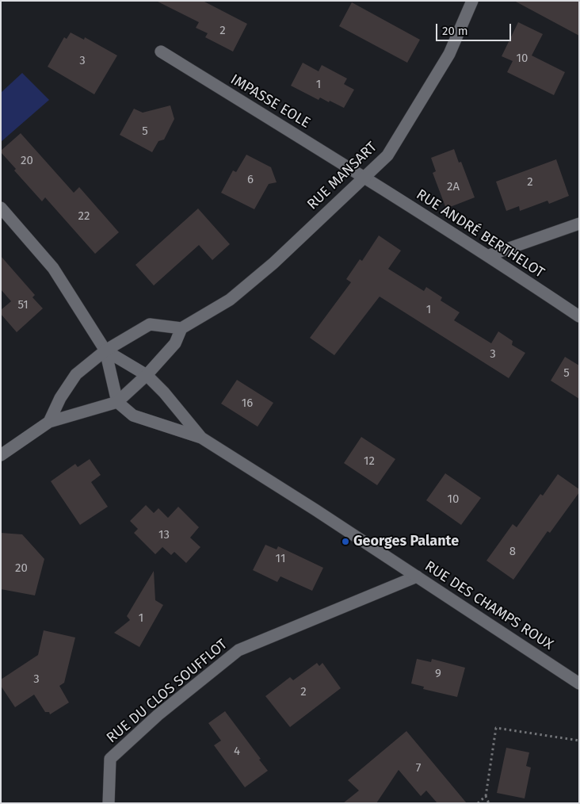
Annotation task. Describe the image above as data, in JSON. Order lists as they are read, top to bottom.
{
  "streets": {
    "street": [
      "IMPASSE EOLE",
      "RUE MANSART",
      "RUE ANDRÉ BERTHELOT",
      "RUE DES CHAMPS ROUX",
      "RUE DU CLOS SOUFFLOT"
    ]
  },
  "crossings": [
    ["IMPASSE EOLE", "RUE MANSART"],
    ["IMPASSE EOLE", "RUE ANDRÉ BERTHELOT"],
    ["RUE MANSART", "RUE ANDRÉ BERTHELOT"],
    ["RUE DES CHAMPS ROUX", "RUE DU CLOS SOUFFLOT"]
  ],
  "places": ["Georges Palante"],
  "house_numbers": [
    "2",
    "10",
    "3",
    "1",
    "5",
    "20",
    "6",
    "2",
    "2A",
    "22",
    "51",
    "1",
    "3",
    "5",
    "16",
    "12",
    "10",
    "13",
    "8",
    "11",
    "20",
    "1",
    "9",
    "3",
    "2",
    "4",
    "7"
  ],
  "scale_bar": "20 m"
}
